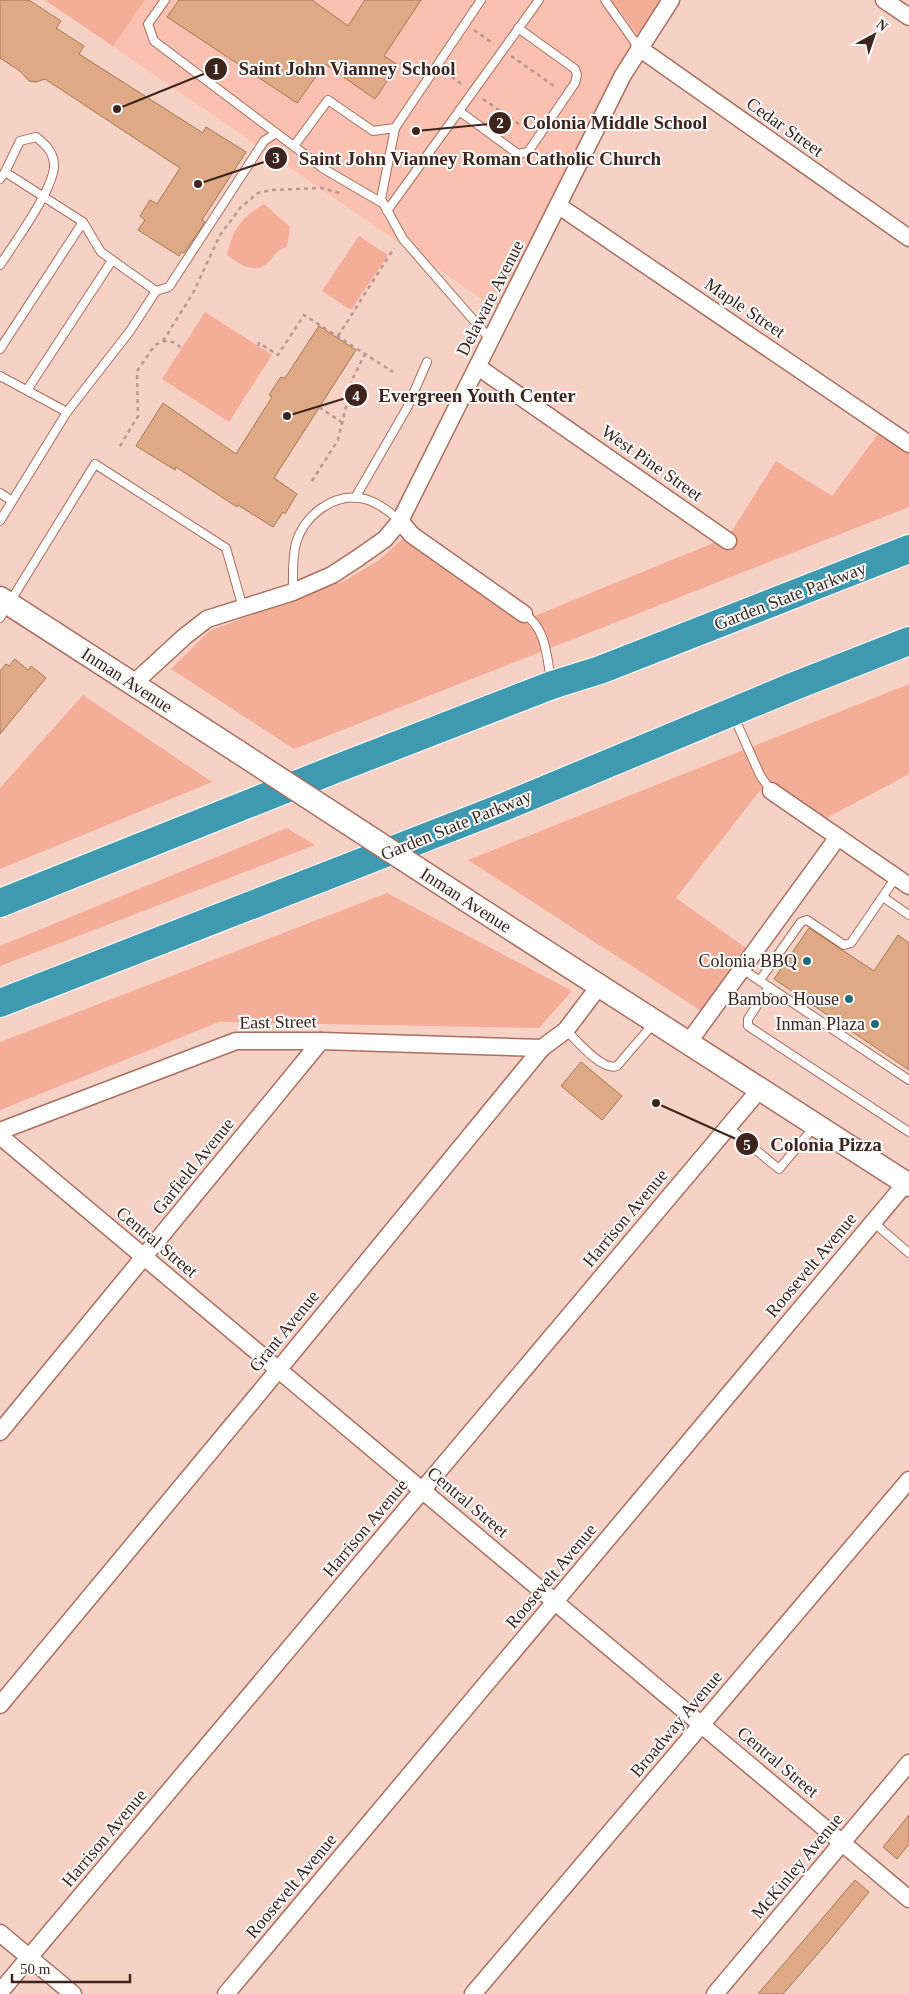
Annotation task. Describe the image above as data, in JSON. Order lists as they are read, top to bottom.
{
  "streets": {
    "highway": ["Garden State Parkway"],
    "main road": ["Inman Avenue"],
    "street": [
      "Cedar Street",
      "Delaware Avenue",
      "Maple Street",
      "West Pine Street",
      "East Street",
      "Garfield Avenue",
      "Harrison Avenue",
      "Central Street",
      "Roosevelt Avenue",
      "Grant Avenue",
      "Broadway Avenue",
      "McKinley Avenue"
    ]
  },
  "crossings": [
    ["Cedar Street", "Delaware Avenue"],
    ["Delaware Avenue", "Maple Street"],
    ["Delaware Avenue", "West Pine Street"],
    ["Delaware Avenue", "Inman Avenue"],
    ["Inman Avenue", "Harrison Avenue"],
    ["Inman Avenue", "Roosevelt Avenue"],
    ["Inman Avenue", "Grant Avenue"],
    ["East Street", "Garfield Avenue"],
    ["East Street", "Grant Avenue"],
    ["Garfield Avenue", "Central Street"],
    ["Harrison Avenue", "Central Street"],
    ["Central Street", "Roosevelt Avenue"],
    ["Central Street", "Grant Avenue"],
    ["Central Street", "Broadway Avenue"],
    ["Central Street", "McKinley Avenue"]
  ],
  "places": [
    "Saint John Vianney School",
    "Colonia Middle School",
    "Saint John Vianney Roman Catholic Church",
    "Evergreen Youth Center",
    "Colonia BBQ",
    "Bamboo House",
    "Inman Plaza",
    "Colonia Pizza"
  ],
  "scale_bar": "50 m",
  "north": "top right"
}
